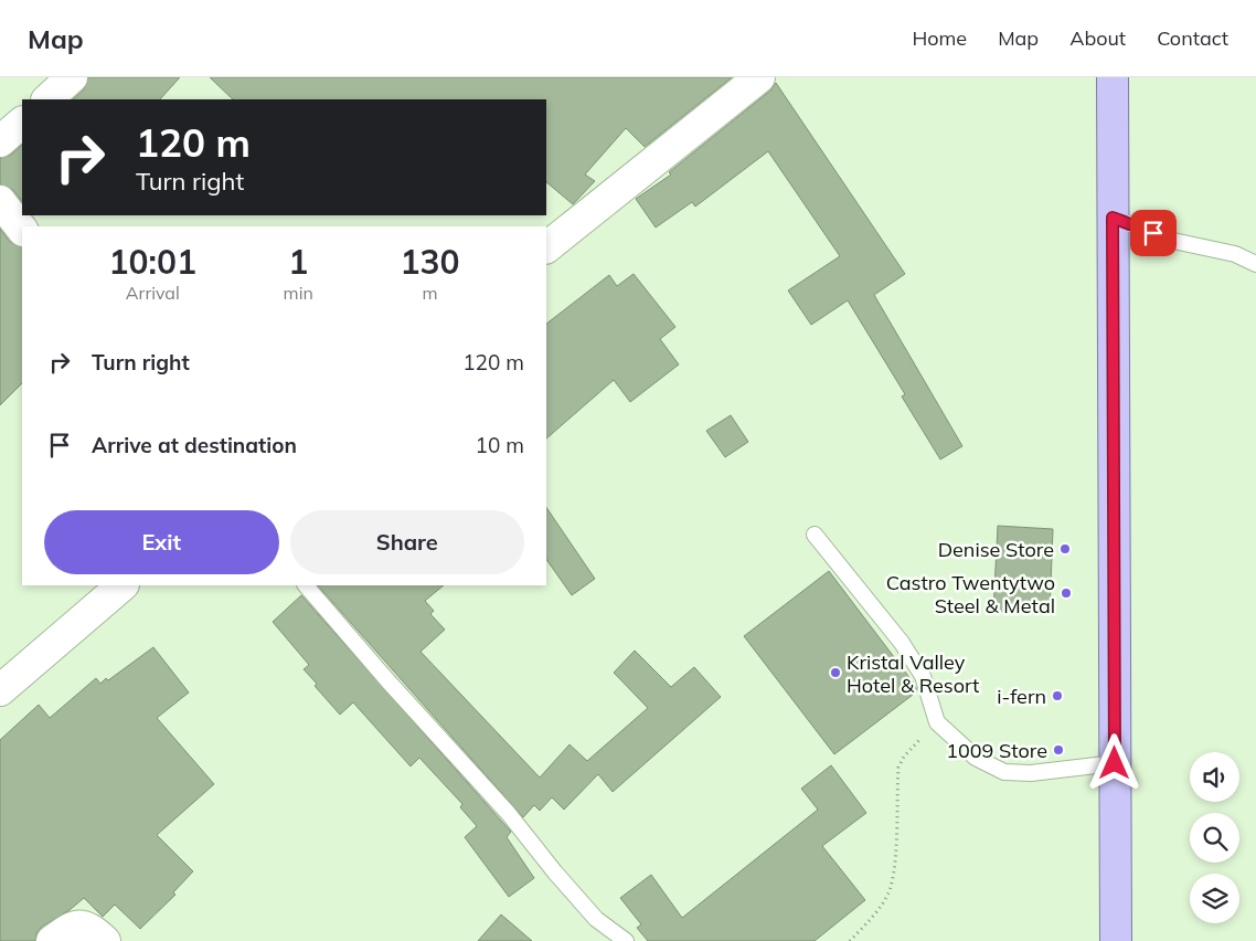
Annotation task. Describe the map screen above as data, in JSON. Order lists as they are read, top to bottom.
{
  "places": [
    "Denise Store",
    "Castro Twentytwo Steel & Metal",
    "Kristal Valley Hotel & Resort",
    "i-fern",
    "1009 Store"
  ],
  "page": {
    "header": "Map",
    "nav": [
      "Home",
      "Map",
      "About",
      "Contact"
    ],
    "turn": ["120 m", "Turn right"],
    "eta": [
      "10:01",
      "Arrival",
      "1",
      "min",
      "130",
      "m"
    ],
    "list": [
      {
        "name": "Turn right",
        "value": "120 m"
      },
      {
        "name": "Arrive at destination",
        "value": "10 m"
      }
    ],
    "buttons": ["Exit", "Share"]
  }
}
